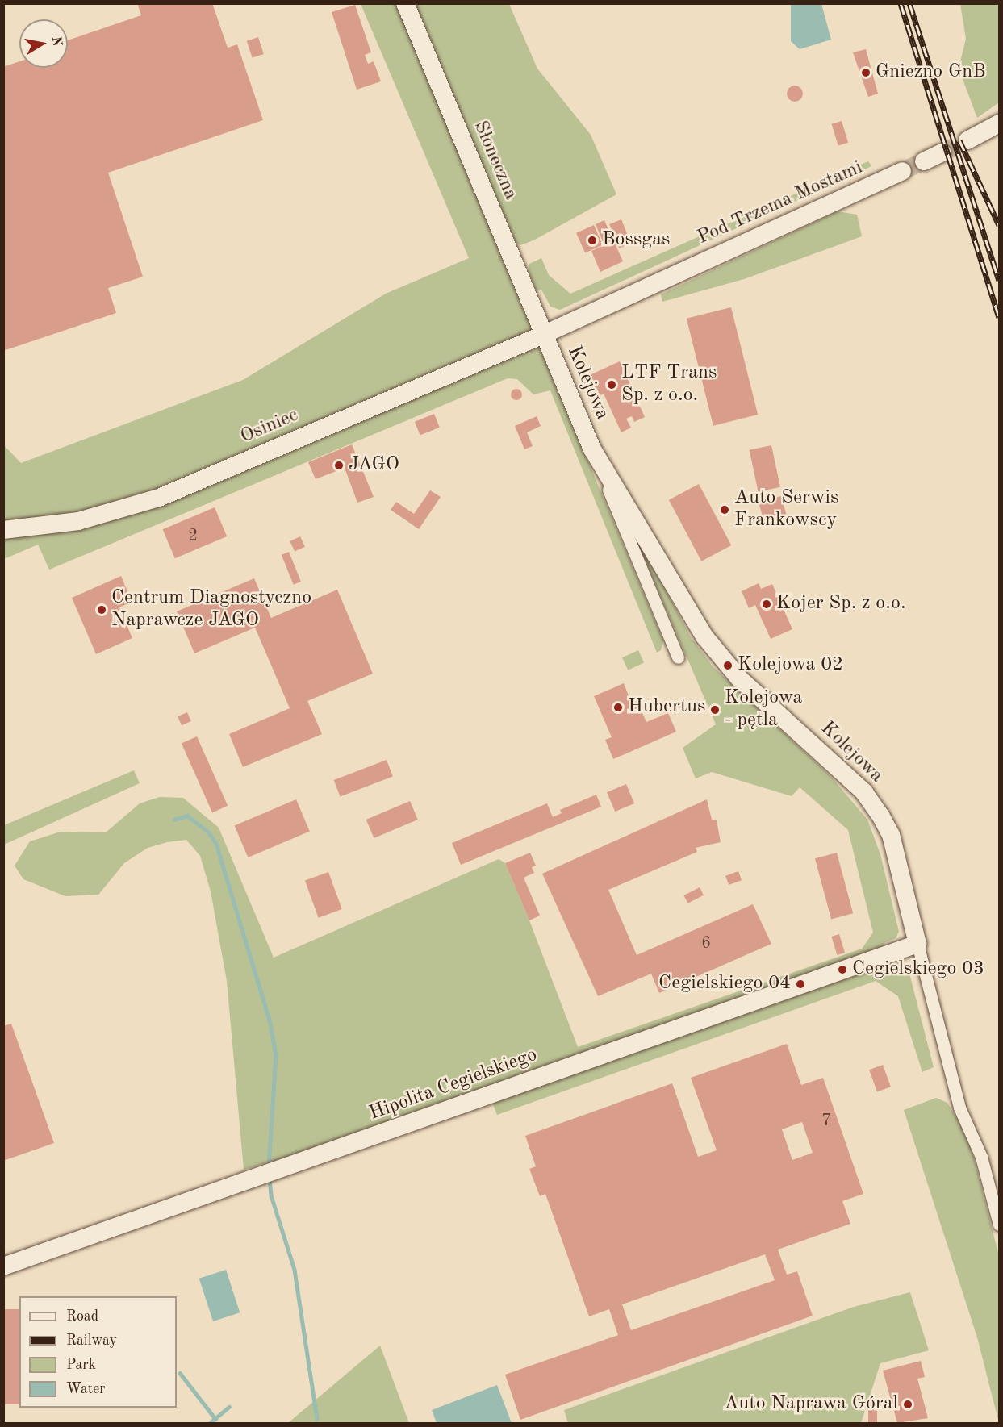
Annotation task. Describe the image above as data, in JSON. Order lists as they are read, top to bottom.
{
  "streets": {
    "street": [
      "Słoneczna",
      "Pod Trzema Mostami",
      "Kolejowa",
      "Osiniec",
      "Hipolita Cegielskiego"
    ]
  },
  "crossings": [
    ["Słoneczna", "Pod Trzema Mostami"],
    ["Słoneczna", "Kolejowa"],
    ["Słoneczna", "Osiniec"],
    ["Pod Trzema Mostami", "Kolejowa"],
    ["Pod Trzema Mostami", "Osiniec"],
    ["Kolejowa", "Osiniec"],
    ["Kolejowa", "Hipolita Cegielskiego"]
  ],
  "places": [
    "Gniezno GnB",
    "Bossgas",
    "LTF Trans Sp. z o.o.",
    "JAGO",
    "Auto Serwis Frankowscy",
    "Kojer Sp. z o.o.",
    "Centrum Diagnostyczno Naprawcze JAGO",
    "Kolejowa 02",
    "Hubertus",
    "Kolejowa - pętla",
    "Cegielskiego 03",
    "Cegielskiego 04",
    "Auto Naprawa Góral"
  ],
  "house_numbers": ["2", "6", "7"],
  "legend": [
    "Road",
    "Railway",
    "Park",
    "Water"
  ],
  "north": "right"
}
